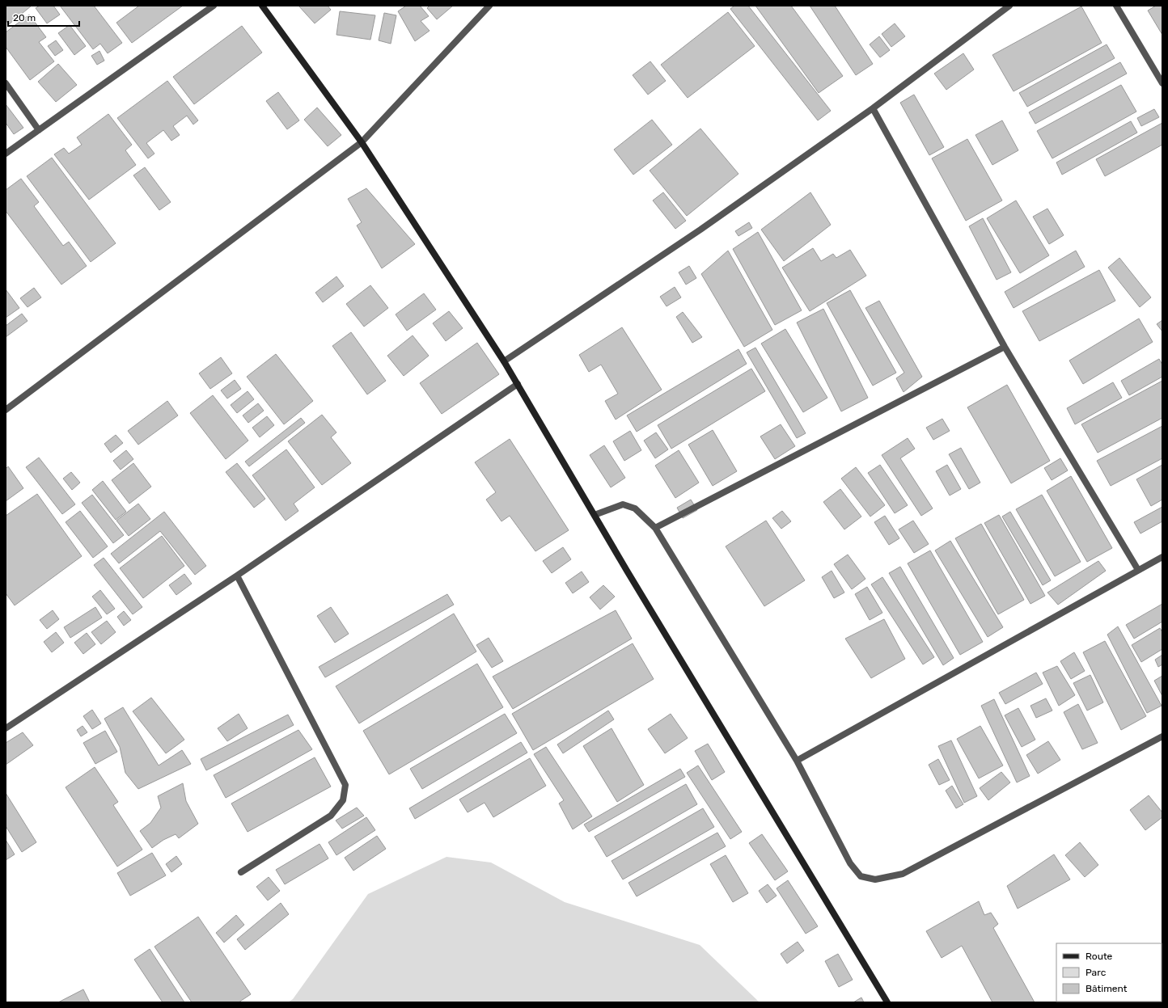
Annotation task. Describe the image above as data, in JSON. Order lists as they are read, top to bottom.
{
  "legend": ["Route", "Parc", "Bâtiment"],
  "scale_bar": "20 m"
}
